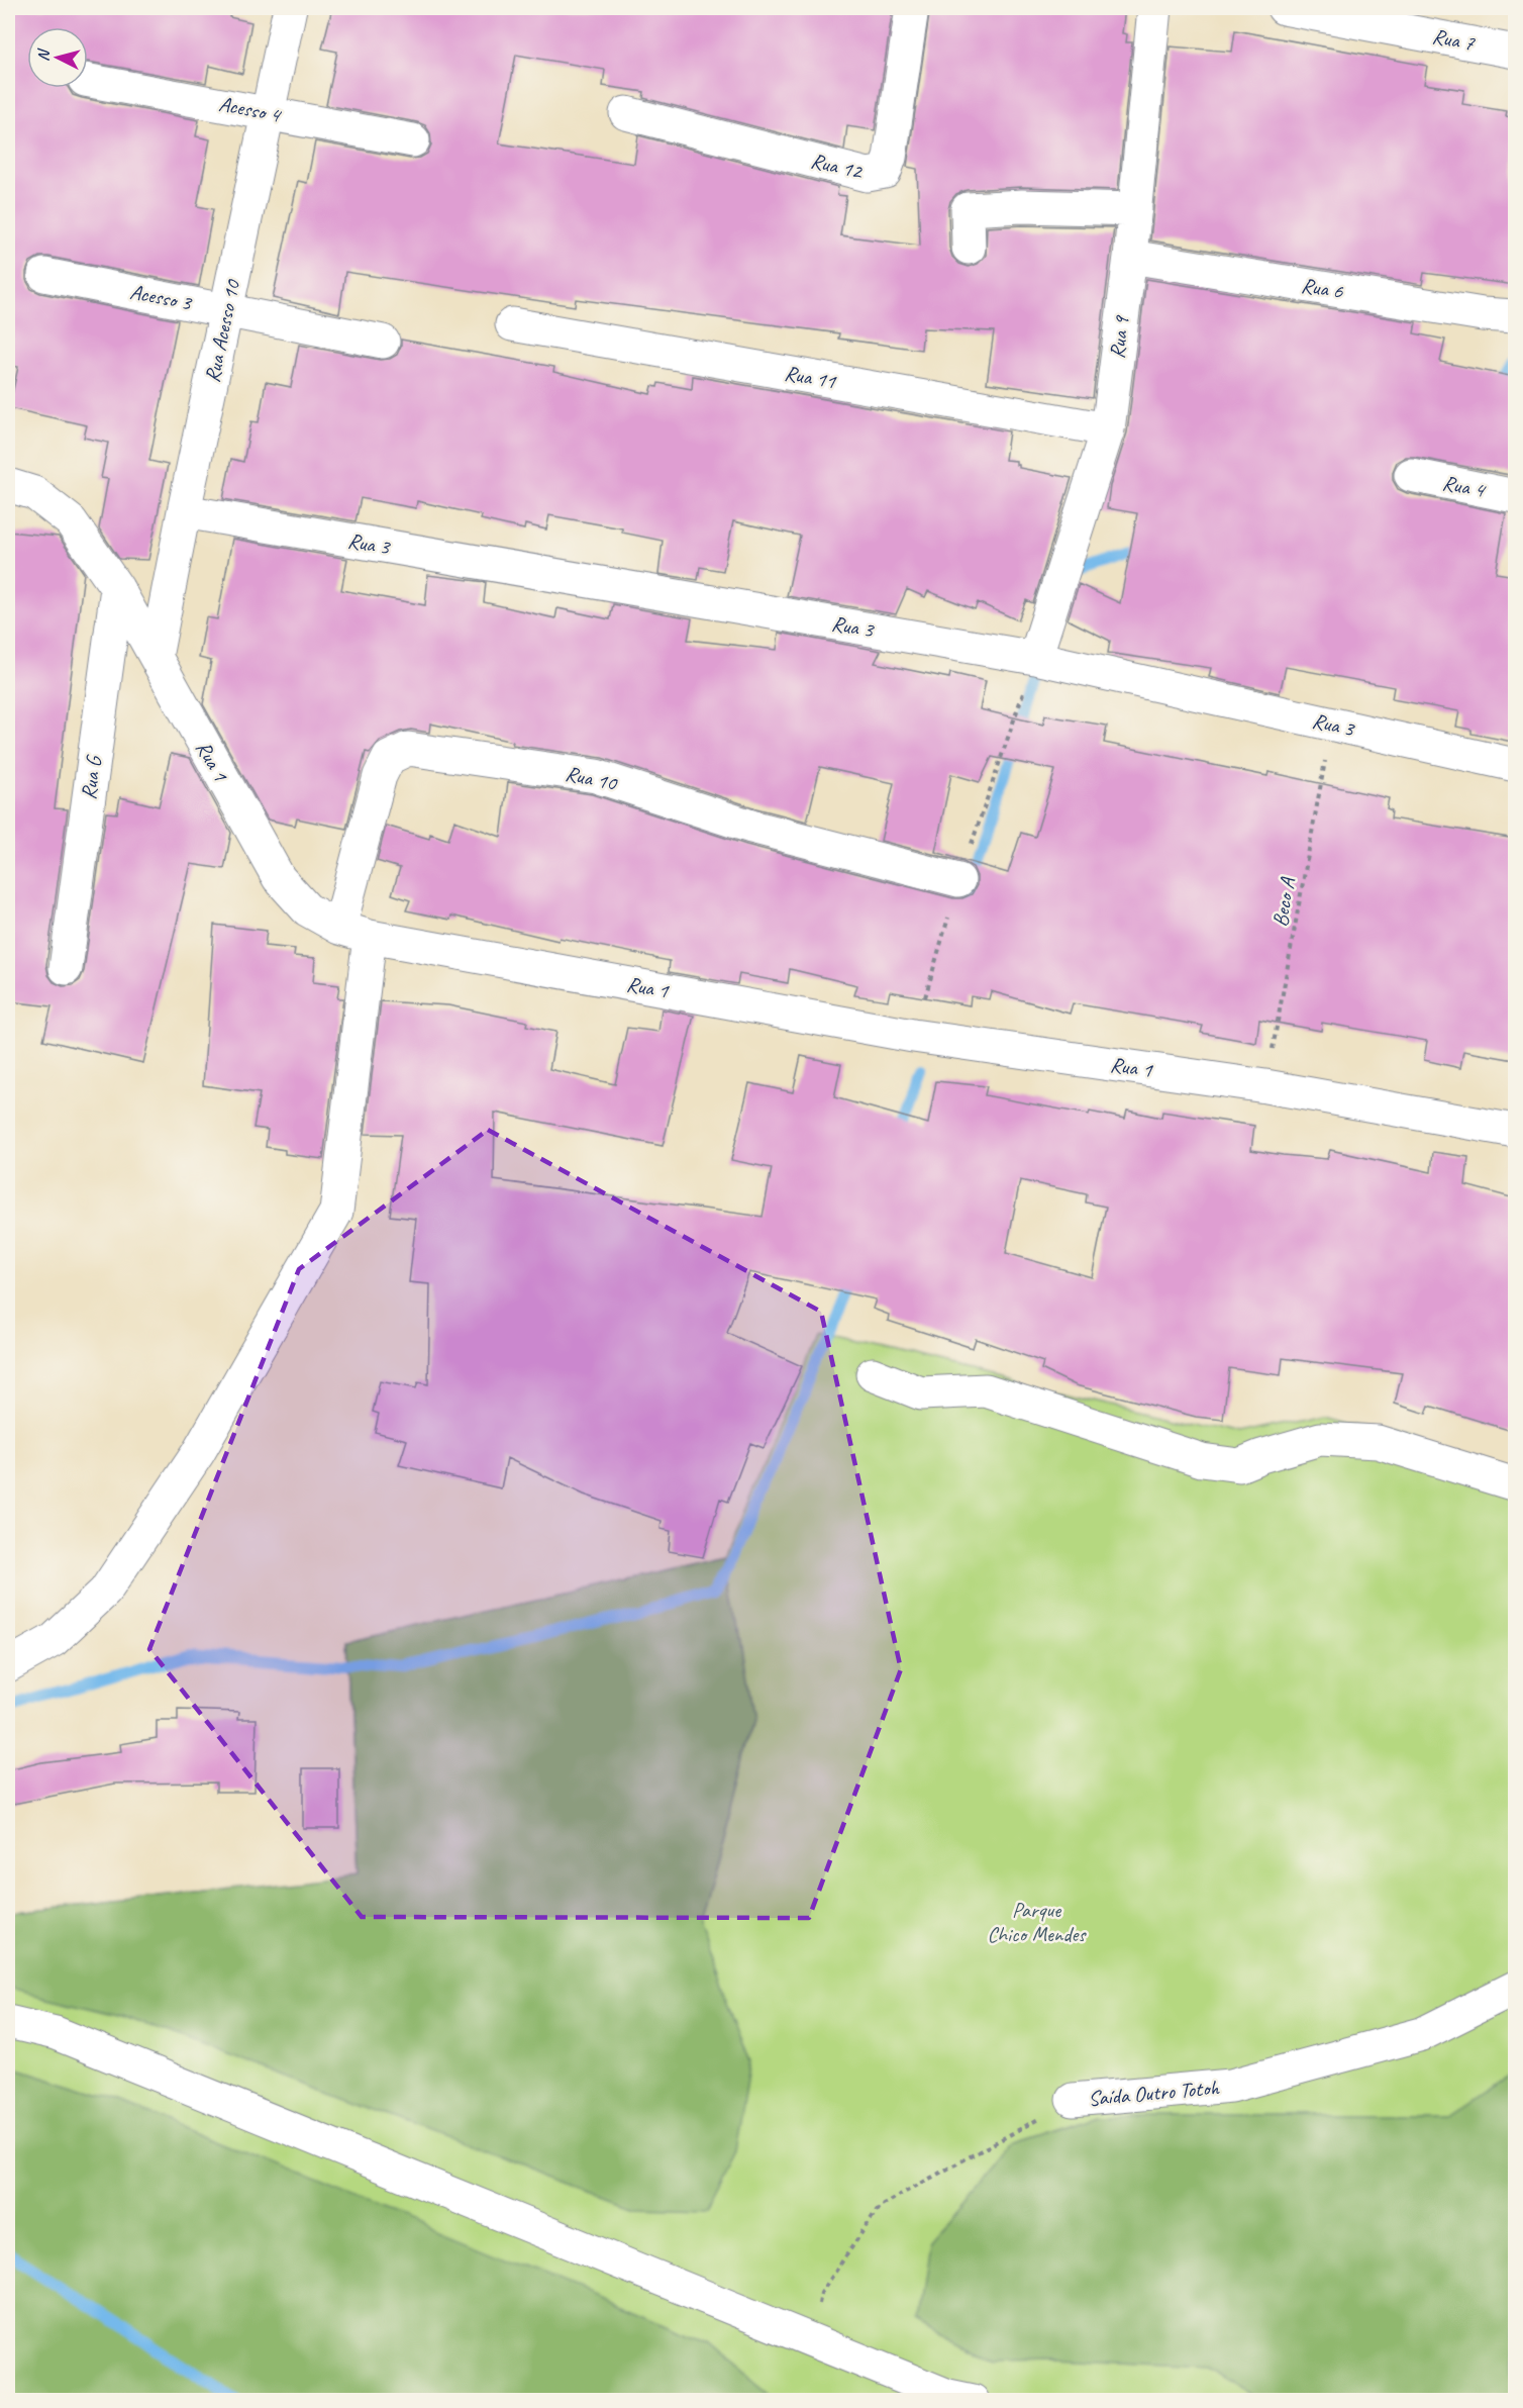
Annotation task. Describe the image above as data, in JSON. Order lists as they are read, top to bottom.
{
  "streets": {
    "street": [
      "Rua 7",
      "Acesso 4",
      "Rua 12",
      "Rua 6",
      "Acesso 3",
      "Rua Acesso 10",
      "Rua 9",
      "Rua 11",
      "Rua 4",
      "Rua 3",
      "Rua 1",
      "Rua G",
      "Rua 10",
      "Saída Outro Totoh"
    ],
    "path": ["Beco A"]
  },
  "crossings": [
    ["Acesso 4", "Rua Acesso 10"],
    ["Rua 6", "Rua 9"],
    ["Acesso 3", "Rua Acesso 10"],
    ["Rua Acesso 10", "Rua 3"],
    ["Rua Acesso 10", "Rua 1"],
    ["Rua 9", "Rua 11"],
    ["Rua 9", "Rua 3"],
    ["Rua 3", "Beco A"],
    ["Rua 1", "Rua G"],
    ["Rua 1", "Rua 10"],
    ["Rua 1", "Beco A"]
  ],
  "parks": ["Parque Chico Mendes"],
  "north": "left"
}
